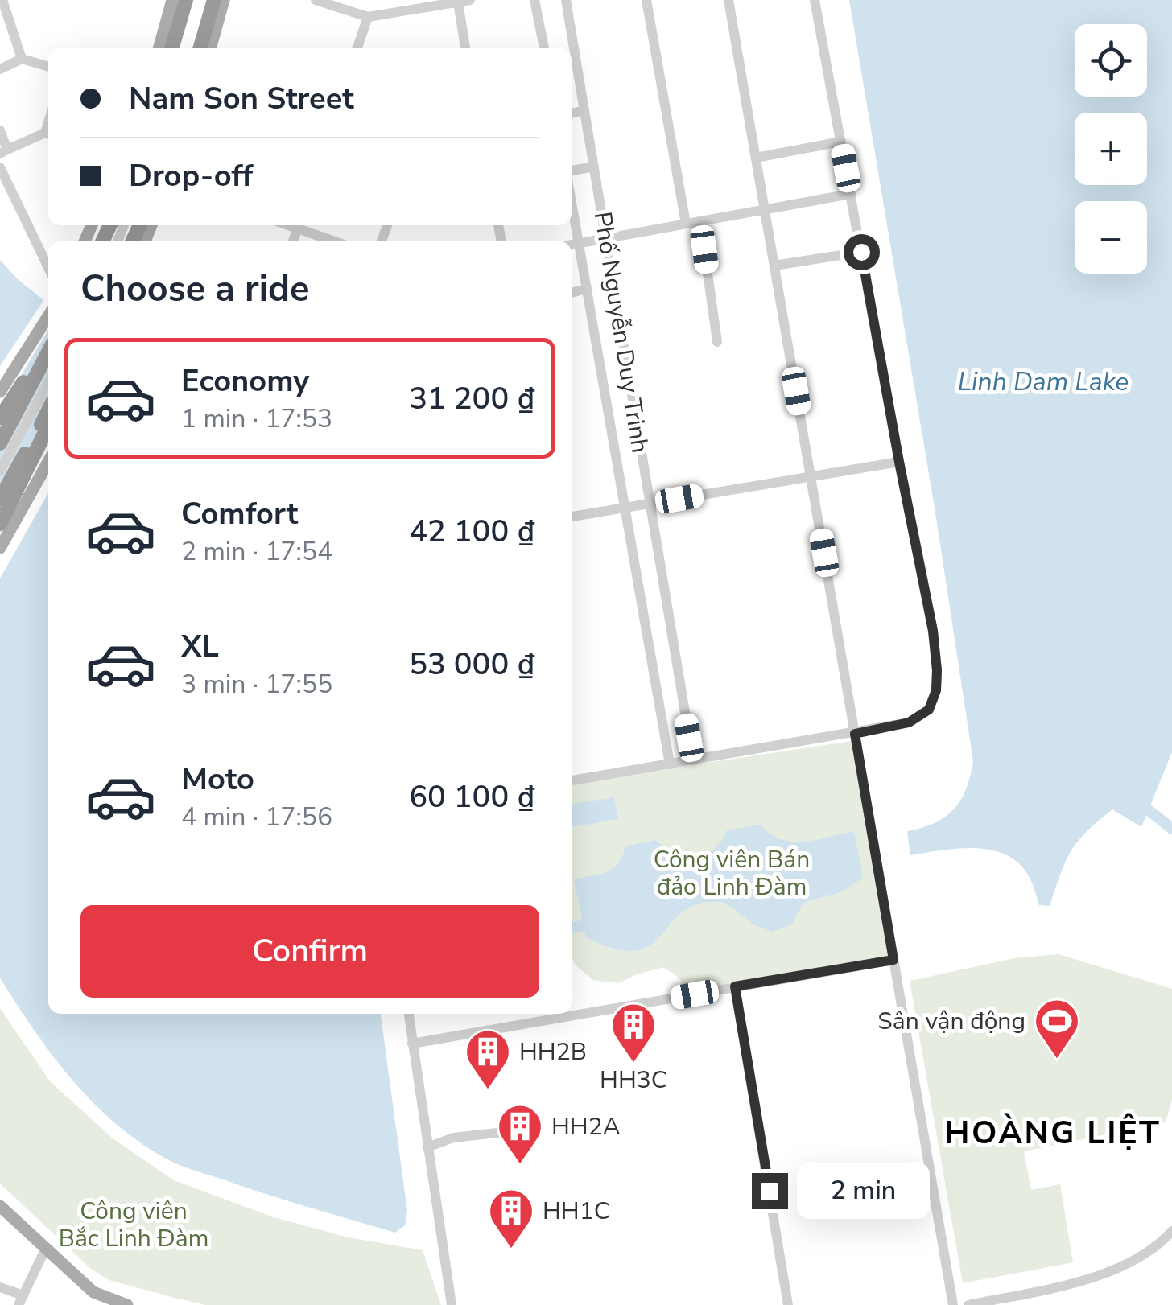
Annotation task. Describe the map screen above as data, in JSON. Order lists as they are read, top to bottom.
{
  "streets": {
    "street": ["Phố Nguyễn Duy Trinh"]
  },
  "districts": ["HOÀNG LIỆT"],
  "water": ["Linh Dam Lake"],
  "parks": ["Công viên Bán đảo Linh Đàm", "Công viên Bắc Linh Đàm"],
  "places": {
    "sports": ["Sân vận động"],
    "building": [
      "HH3C",
      "HH2B",
      "HH2A",
      "HH1C"
    ]
  },
  "page": {
    "map_buttons": ["+", "−"],
    "banner": ["Nam Son Street", "Drop-off"],
    "heading": "Choose a ride",
    "list": [
      {
        "name": "Economy",
        "note": "1 min · 17:53",
        "value": "31 200 ₫"
      },
      {
        "name": "Comfort",
        "note": "2 min · 17:54",
        "value": "42 100 ₫"
      },
      {
        "name": "XL",
        "note": "3 min · 17:55",
        "value": "53 000 ₫"
      },
      {
        "name": "Moto",
        "note": "4 min · 17:56",
        "value": "60 100 ₫"
      }
    ],
    "buttons": "Confirm",
    "bubble": "2 min"
  }
}
